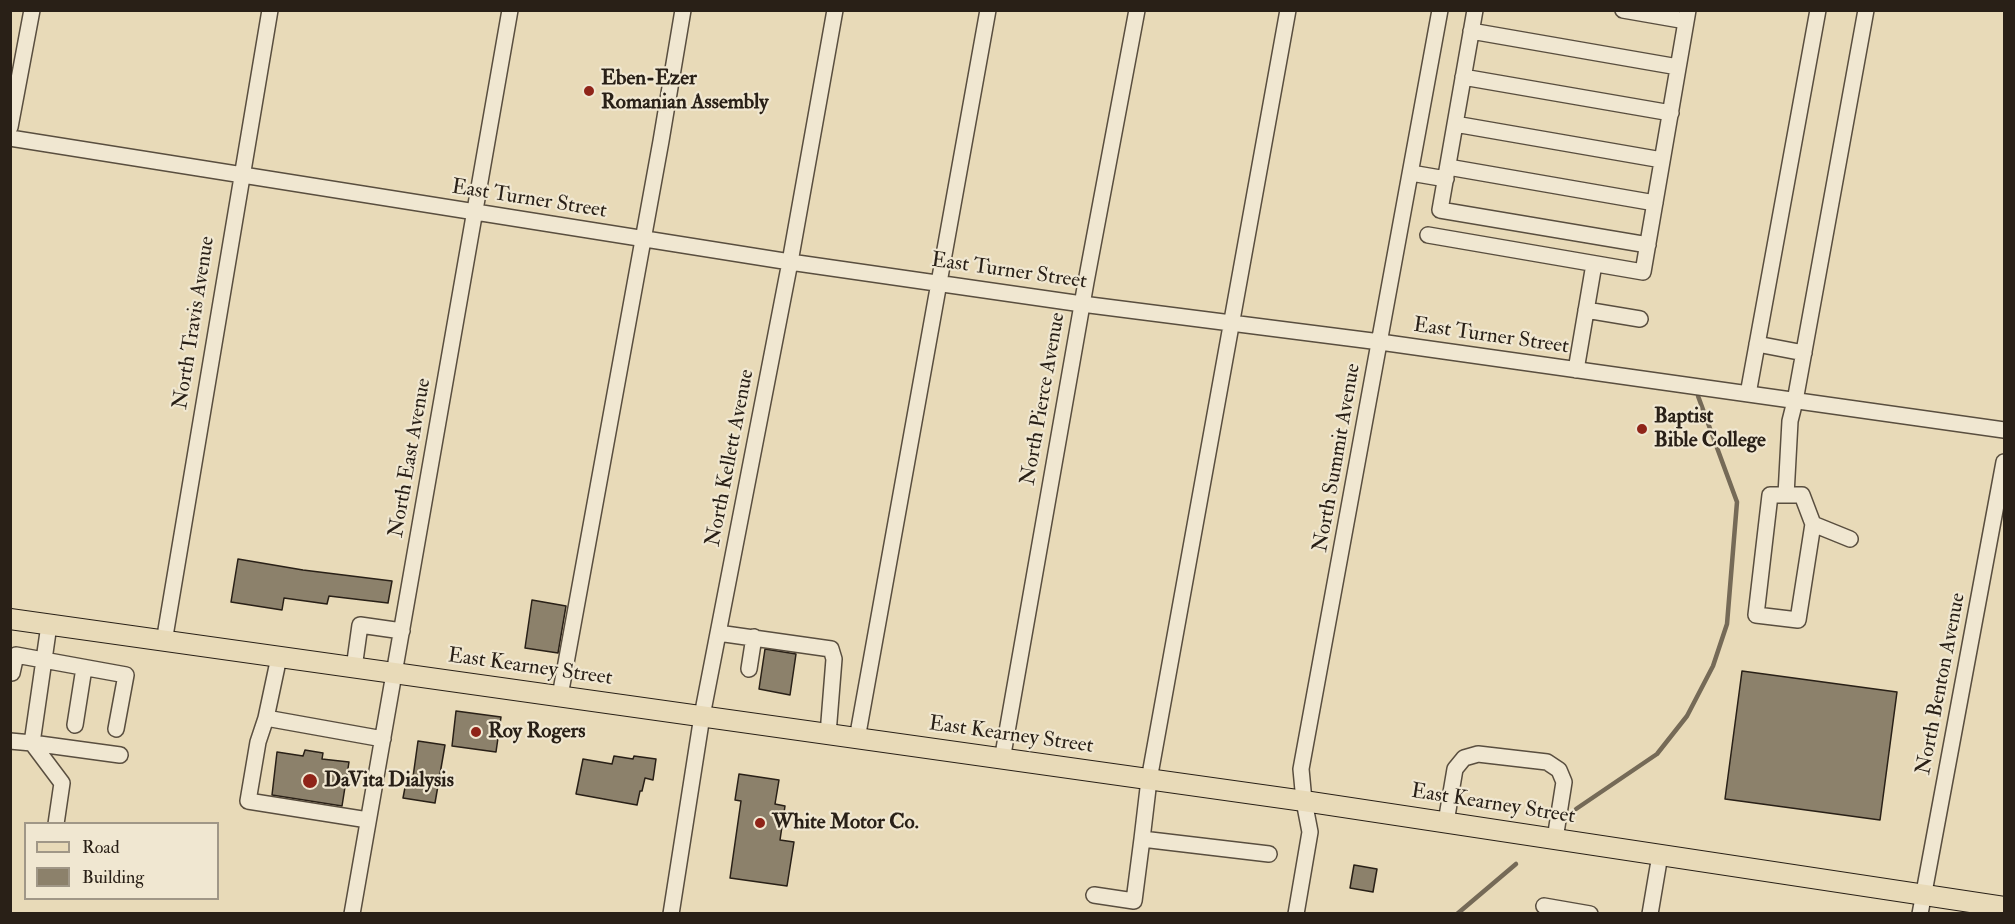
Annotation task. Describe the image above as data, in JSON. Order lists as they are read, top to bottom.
{
  "streets": {
    "main road": ["East Kearney Street"],
    "street": [
      "East Turner Street",
      "North Travis Avenue",
      "North Pierce Avenue",
      "North East Avenue",
      "North Kellett Avenue",
      "North Summit Avenue",
      "North Benton Avenue"
    ]
  },
  "crossings": [
    ["East Turner Street", "North Travis Avenue"],
    ["East Turner Street", "North Pierce Avenue"],
    ["East Turner Street", "North East Avenue"],
    ["East Turner Street", "North Kellett Avenue"],
    ["East Turner Street", "North Summit Avenue"],
    ["North Travis Avenue", "East Kearney Street"],
    ["North Pierce Avenue", "East Kearney Street"],
    ["North East Avenue", "East Kearney Street"],
    ["North Kellett Avenue", "East Kearney Street"],
    ["North Summit Avenue", "East Kearney Street"],
    ["East Kearney Street", "North Benton Avenue"]
  ],
  "places": [
    "Eben-Ezer Romanian Assembly",
    "Baptist Bible College",
    "Roy Rogers",
    "DaVita Dialysis",
    "White Motor Co."
  ],
  "legend": ["Road", "Building"]
}
